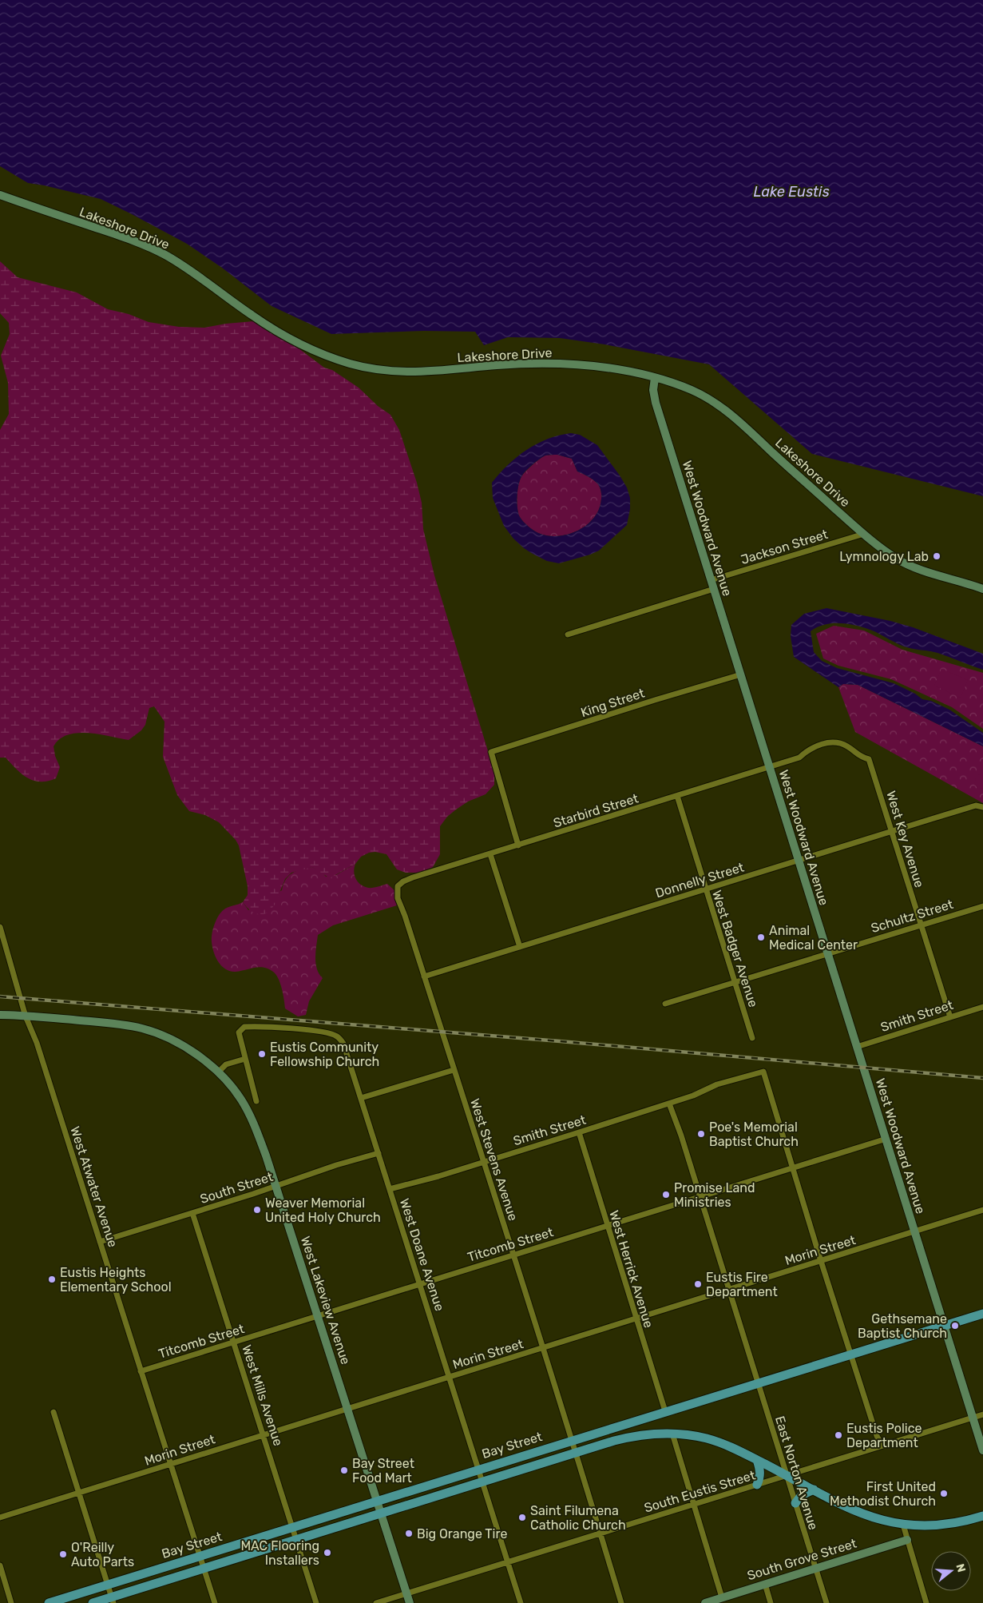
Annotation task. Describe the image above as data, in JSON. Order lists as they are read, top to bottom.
{
  "streets": {
    "main road": ["Bay Street"],
    "street": [
      "Lakeshore Drive",
      "West Woodward Avenue",
      "Jackson Street",
      "King Street",
      "Starbird Street",
      "West Key Avenue",
      "Donnelly Street",
      "Schultz Street",
      "West Badger Avenue",
      "Smith Street",
      "West Stevens Avenue",
      "West Atwater Avenue",
      "South Street",
      "Titcomb Street",
      "Morin Street",
      "West Doane Avenue",
      "West Herrick Avenue",
      "West Lakeview Avenue",
      "West Mills Avenue",
      "East Norton Avenue",
      "South Eustis Street",
      "South Grove Street"
    ]
  },
  "crossings": [
    ["Lakeshore Drive", "West Woodward Avenue"],
    ["Lakeshore Drive", "Jackson Street"],
    ["West Woodward Avenue", "Jackson Street"],
    ["West Woodward Avenue", "King Street"],
    ["West Woodward Avenue", "Starbird Street"],
    ["West Woodward Avenue", "Donnelly Street"],
    ["West Woodward Avenue", "Schultz Street"],
    ["West Woodward Avenue", "Smith Street"],
    ["West Woodward Avenue", "Titcomb Street"],
    ["West Woodward Avenue", "Morin Street"],
    ["West Woodward Avenue", "Bay Street"],
    ["West Woodward Avenue", "South Eustis Street"],
    ["King Street", "Starbird Street"],
    ["Starbird Street", "West Key Avenue"],
    ["Starbird Street", "West Badger Avenue"],
    ["Starbird Street", "West Stevens Avenue"],
    ["West Key Avenue", "Donnelly Street"],
    ["West Key Avenue", "Schultz Street"],
    ["West Key Avenue", "Smith Street"],
    ["Donnelly Street", "West Badger Avenue"],
    ["Donnelly Street", "West Stevens Avenue"],
    ["Schultz Street", "West Badger Avenue"],
    ["Smith Street", "West Stevens Avenue"],
    ["Smith Street", "Titcomb Street"],
    ["Smith Street", "West Doane Avenue"],
    ["Smith Street", "West Herrick Avenue"],
    ["Smith Street", "East Norton Avenue"],
    ["West Stevens Avenue", "Titcomb Street"],
    ["West Stevens Avenue", "Morin Street"],
    ["West Stevens Avenue", "Bay Street"],
    ["West Stevens Avenue", "South Eustis Street"],
    ["West Atwater Avenue", "South Street"],
    ["West Atwater Avenue", "Titcomb Street"],
    ["West Atwater Avenue", "Morin Street"],
    ["West Atwater Avenue", "West Lakeview Avenue"],
    ["West Atwater Avenue", "Bay Street"],
    ["South Street", "West Doane Avenue"],
    ["South Street", "West Lakeview Avenue"],
    ["South Street", "West Mills Avenue"],
    ["Titcomb Street", "West Doane Avenue"],
    ["Titcomb Street", "West Herrick Avenue"],
    ["Titcomb Street", "West Lakeview Avenue"],
    ["Titcomb Street", "West Mills Avenue"],
    ["Titcomb Street", "East Norton Avenue"],
    ["Morin Street", "West Doane Avenue"],
    ["Morin Street", "West Herrick Avenue"],
    ["Morin Street", "West Lakeview Avenue"],
    ["Morin Street", "West Mills Avenue"],
    ["Morin Street", "East Norton Avenue"],
    ["West Doane Avenue", "Bay Street"],
    ["West Doane Avenue", "South Eustis Street"],
    ["West Herrick Avenue", "Bay Street"],
    ["West Lakeview Avenue", "Bay Street"],
    ["West Lakeview Avenue", "South Eustis Street"],
    ["West Mills Avenue", "Bay Street"],
    ["Bay Street", "East Norton Avenue"],
    ["Bay Street", "South Eustis Street"],
    ["East Norton Avenue", "South Eustis Street"],
    ["East Norton Avenue", "South Grove Street"]
  ],
  "water": ["Lake Eustis"],
  "places": [
    "Lymnology Lab",
    "Animal Medical Center",
    "Eustis Community Fellowship Church",
    "Poe's Memorial Baptist Church",
    "Promise Land Ministries",
    "Weaver Memorial United Holy Church",
    "Eustis Heights Elementary School",
    "Eustis Fire Department",
    "Gethsemane Baptist Church",
    "Eustis Police Department",
    "Bay Street Food Mart",
    "First United Methodist Church",
    "Saint Filumena Catholic Church",
    "Big Orange Tire",
    "MAC Flooring Installers",
    "O'Reilly Auto Parts"
  ],
  "north": "right"
}
